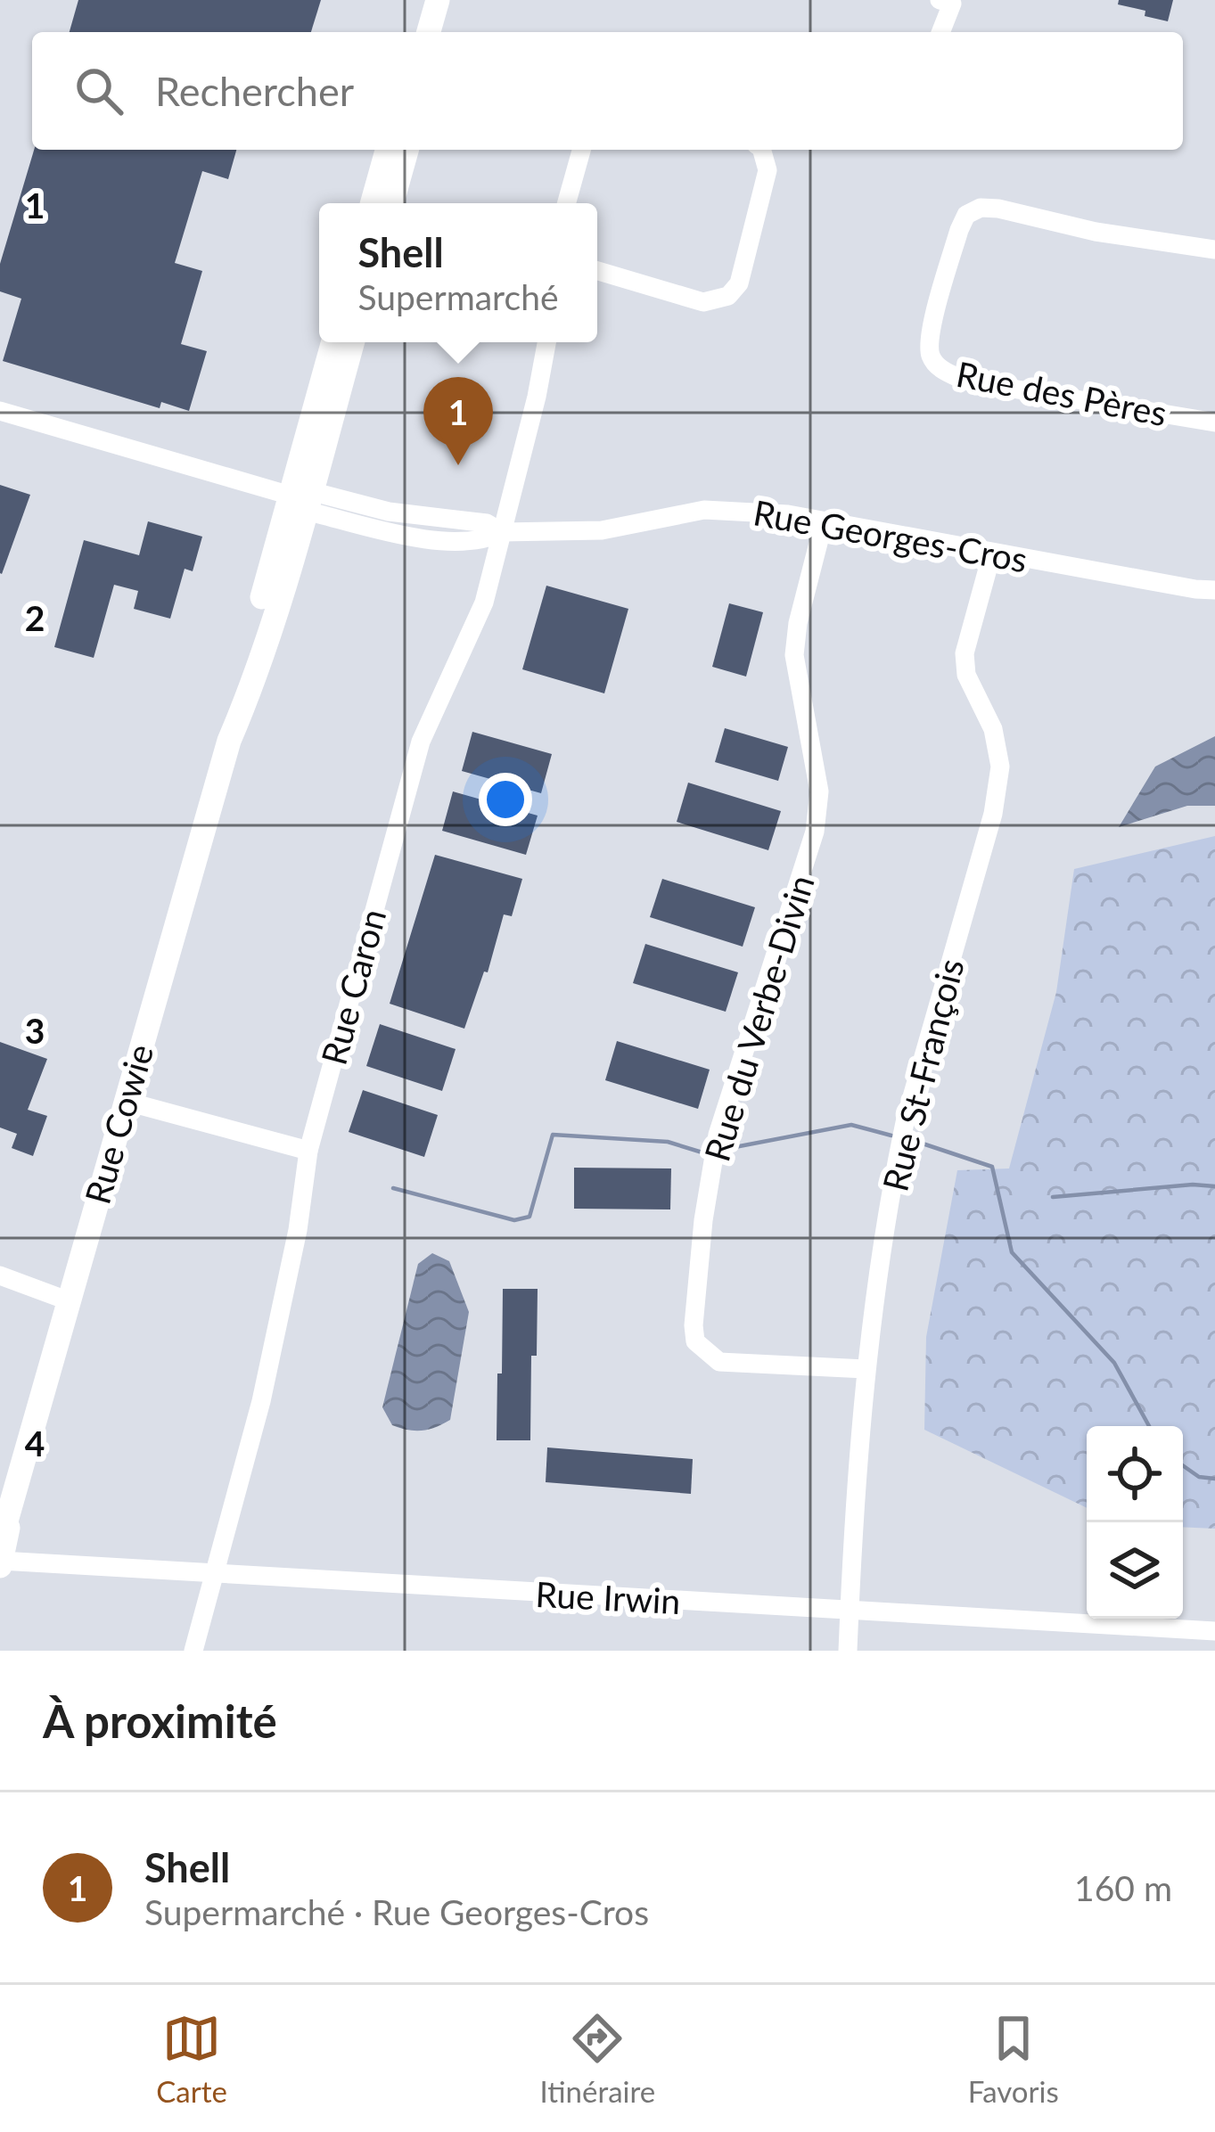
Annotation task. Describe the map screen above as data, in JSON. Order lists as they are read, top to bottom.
{
  "streets": {
    "main road": ["Rue Cowie"],
    "street": [
      "Rue des Pères",
      "Rue Georges-Cros",
      "Rue Caron",
      "Rue du Verbe-Divin",
      "Rue St-François",
      "Rue Irwin"
    ]
  },
  "crossings": [
    ["Rue Georges-Cros", "Rue Caron"],
    ["Rue Georges-Cros", "Rue du Verbe-Divin"],
    ["Rue Georges-Cros", "Rue St-François"],
    ["Rue Georges-Cros", "Rue Cowie"],
    ["Rue Caron", "Rue Irwin"],
    ["Rue du Verbe-Divin", "Rue St-François"],
    ["Rue St-François", "Rue Irwin"],
    ["Rue Cowie", "Rue Irwin"]
  ],
  "page": {
    "search": "Rechercher",
    "popup": ["Shell", "Supermarché"],
    "pins": "1",
    "heading": "À proximité",
    "list": [
      {
        "mark": "1",
        "name": "Shell",
        "note": "Supermarché · Rue Georges-Cros",
        "value": "160 m"
      }
    ],
    "nav": ["Carte", "Itinéraire", "Favoris"]
  },
  "grid": {
    "rows": [
      "1",
      "2",
      "3",
      "4"
    ]
  }
}
